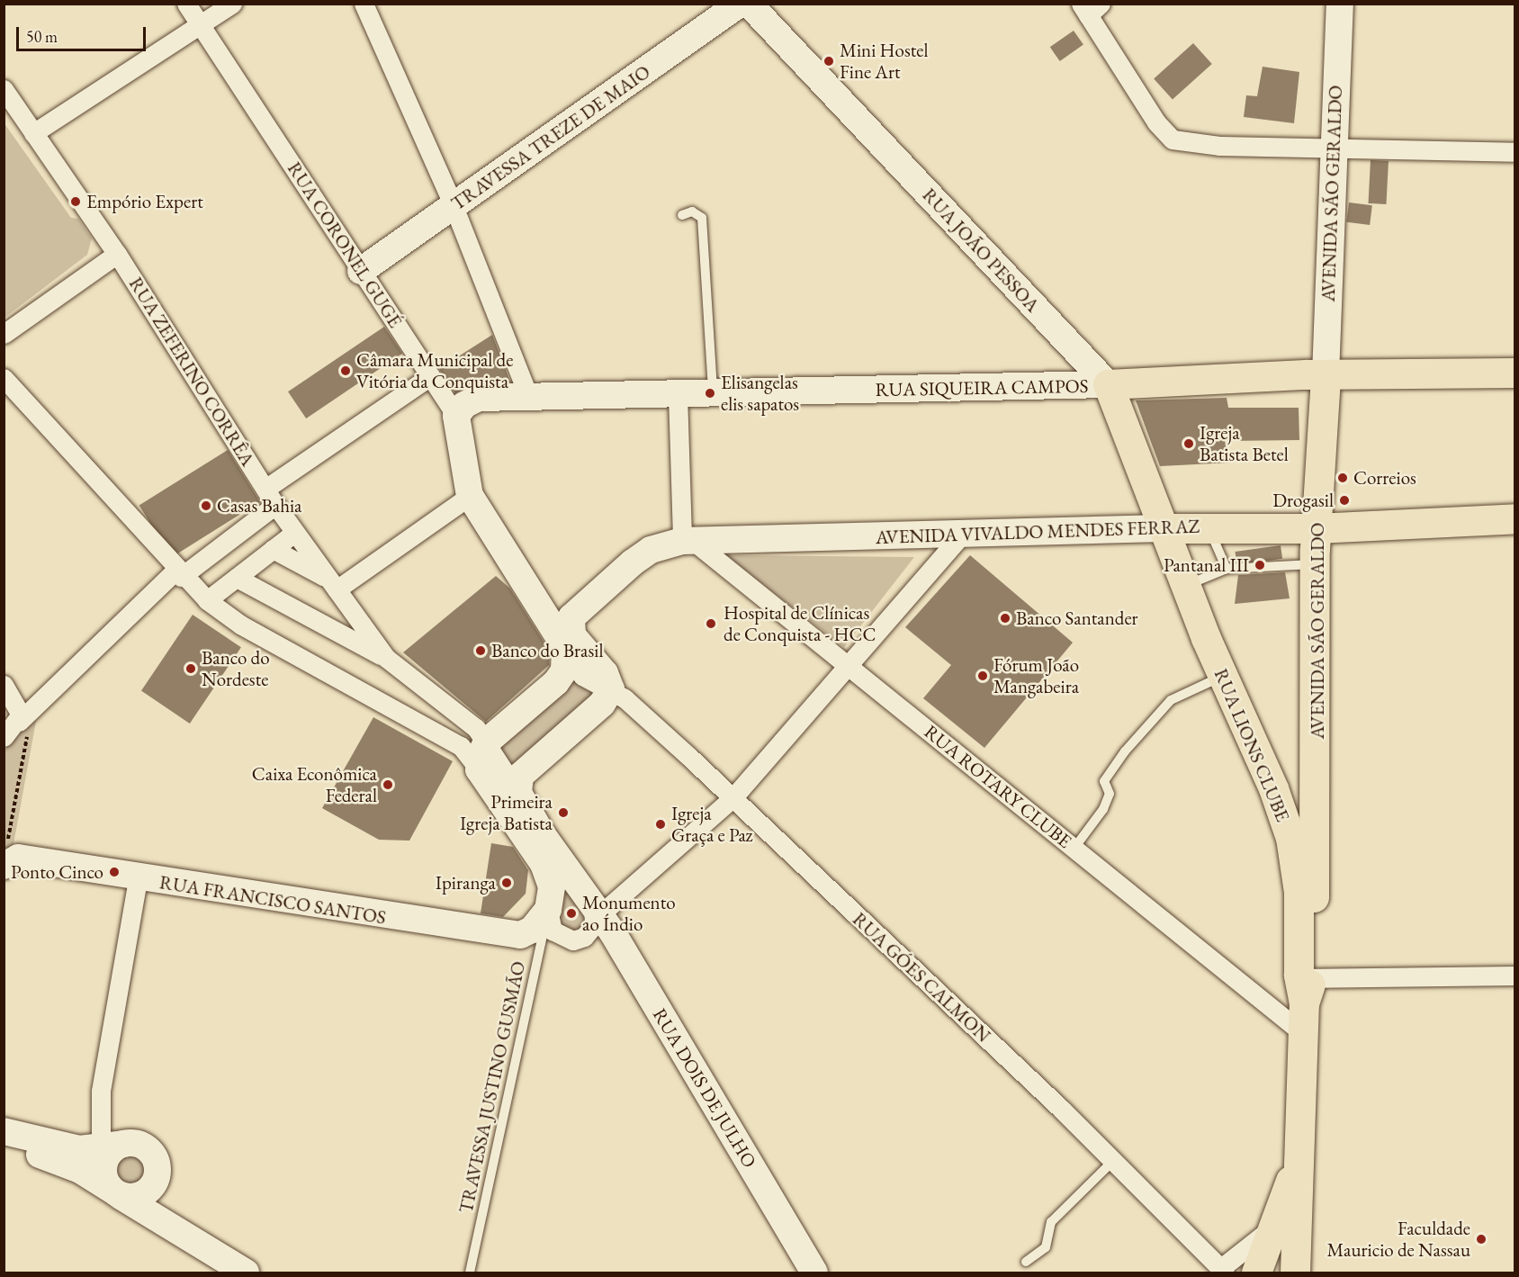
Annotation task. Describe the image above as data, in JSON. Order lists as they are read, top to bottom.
{
  "streets": {
    "main road": [
      "AVENIDA SÃO GERALDO",
      "RUA JOÃO PESSOA",
      "RUA SIQUEIRA CAMPOS",
      "AVENIDA VIVALDO MENDES FERRAZ",
      "RUA LIONS CLUBE"
    ],
    "street": [
      "TRAVESSA TREZE DE MAIO",
      "RUA CORONEL GUGÉ",
      "RUA ZEFERINO CORRÊA",
      "RUA ROTARY CLUBE",
      "RUA FRANCISCO SANTOS",
      "RUA GÓES CALMON",
      "RUA DOIS DE JULHO"
    ],
    "lane": ["TRAVESSA JUSTINO GUSMÃO"]
  },
  "crossings": [
    ["TRAVESSA TREZE DE MAIO", "RUA CORONEL GUGÉ"],
    ["AVENIDA SÃO GERALDO", "RUA SIQUEIRA CAMPOS"],
    ["AVENIDA SÃO GERALDO", "AVENIDA VIVALDO MENDES FERRAZ"],
    ["AVENIDA SÃO GERALDO", "RUA LIONS CLUBE"],
    ["AVENIDA SÃO GERALDO", "RUA ROTARY CLUBE"],
    ["RUA CORONEL GUGÉ", "RUA SIQUEIRA CAMPOS"],
    ["RUA CORONEL GUGÉ", "RUA GÓES CALMON"],
    ["RUA JOÃO PESSOA", "RUA SIQUEIRA CAMPOS"],
    ["RUA JOÃO PESSOA", "AVENIDA VIVALDO MENDES FERRAZ"],
    ["RUA JOÃO PESSOA", "RUA LIONS CLUBE"],
    ["AVENIDA VIVALDO MENDES FERRAZ", "RUA LIONS CLUBE"],
    ["AVENIDA VIVALDO MENDES FERRAZ", "RUA ROTARY CLUBE"],
    ["RUA FRANCISCO SANTOS", "TRAVESSA JUSTINO GUSMÃO"],
    ["RUA FRANCISCO SANTOS", "RUA DOIS DE JULHO"],
    ["TRAVESSA JUSTINO GUSMÃO", "RUA DOIS DE JULHO"]
  ],
  "places": [
    "Mini Hostel Fine Art",
    "Empório Expert",
    "Câmara Municipal de Vitória da Conquista",
    "Elisangelas elis sapatos",
    "Igreja Batista Betel",
    "Correios",
    "Drogasil",
    "Casas Bahia",
    "Pantanal III",
    "Banco Santander",
    "Hospital de Clínicas de Conquista - HCC",
    "Banco do Brasil",
    "Banco do Nordeste",
    "Fórum João Mangabeira",
    "Caixa Econômica Federal",
    "Primeira Igreja Batista",
    "Igreja Graça e Paz",
    "Ponto Cinco",
    "Ipiranga",
    "Monumento ao Índio",
    "Faculdade Mauricio de Nassau"
  ],
  "scale_bar": "50 m"
}
